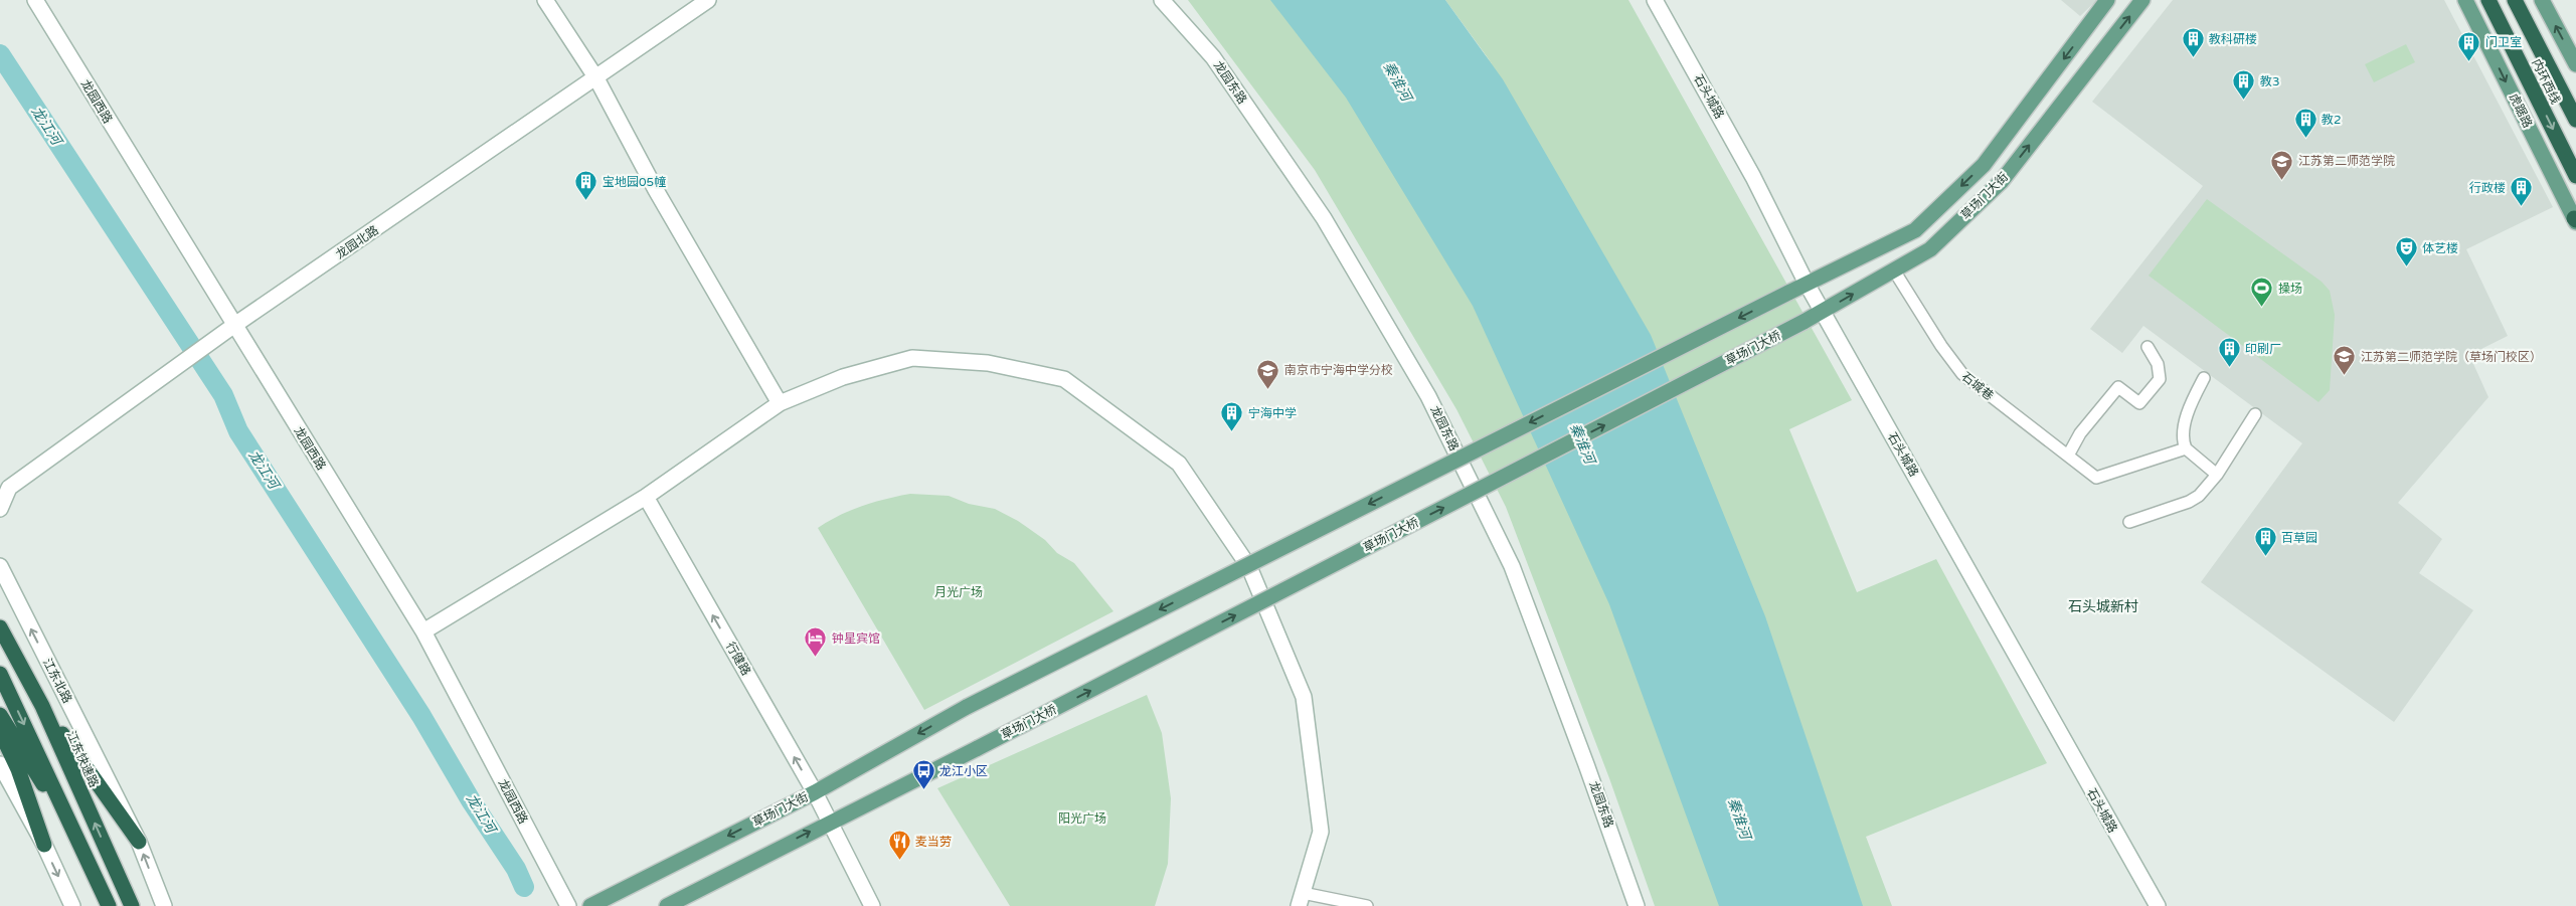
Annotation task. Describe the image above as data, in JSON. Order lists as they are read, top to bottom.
{
  "streets": {
    "highway": ["内环西线", "江东快速路"],
    "main road": ["虎踞路", "草场门大街", "草场门大桥"],
    "street": [
      "龙园东路",
      "石头城路",
      "龙园西路",
      "龙园北路",
      "石城巷",
      "行健路",
      "江东北路"
    ]
  },
  "crossings": [
    ["石头城路", "草场门大街"],
    ["龙园西路", "龙园北路"],
    ["草场门大街", "草场门大桥"],
    ["草场门大街", "石城巷"],
    ["草场门大街", "行健路"],
    ["草场门大桥", "行健路"]
  ],
  "one_way": ["虎踞路", "草场门大桥", "行健路"],
  "districts": ["石头城新村"],
  "water": ["秦淮河", "龙江河"],
  "parks": ["月光广场", "阳光广场"],
  "places": {
    "building": [
      "教科研楼",
      "门卫室",
      "教3",
      "教2",
      "宝地园05幢",
      "行政楼",
      "印刷厂",
      "宁海中学",
      "百草园"
    ],
    "school or university": ["江苏第二师范学院", "江苏第二师范学院（草场门校区）", "南京市宁海中学分校"],
    "theatre": ["体艺楼"],
    "sports": ["操场"],
    "hotel": ["钟星宾馆"],
    "bus stop": ["龙江小区"],
    "restaurant": ["麦当劳"]
  }
}
